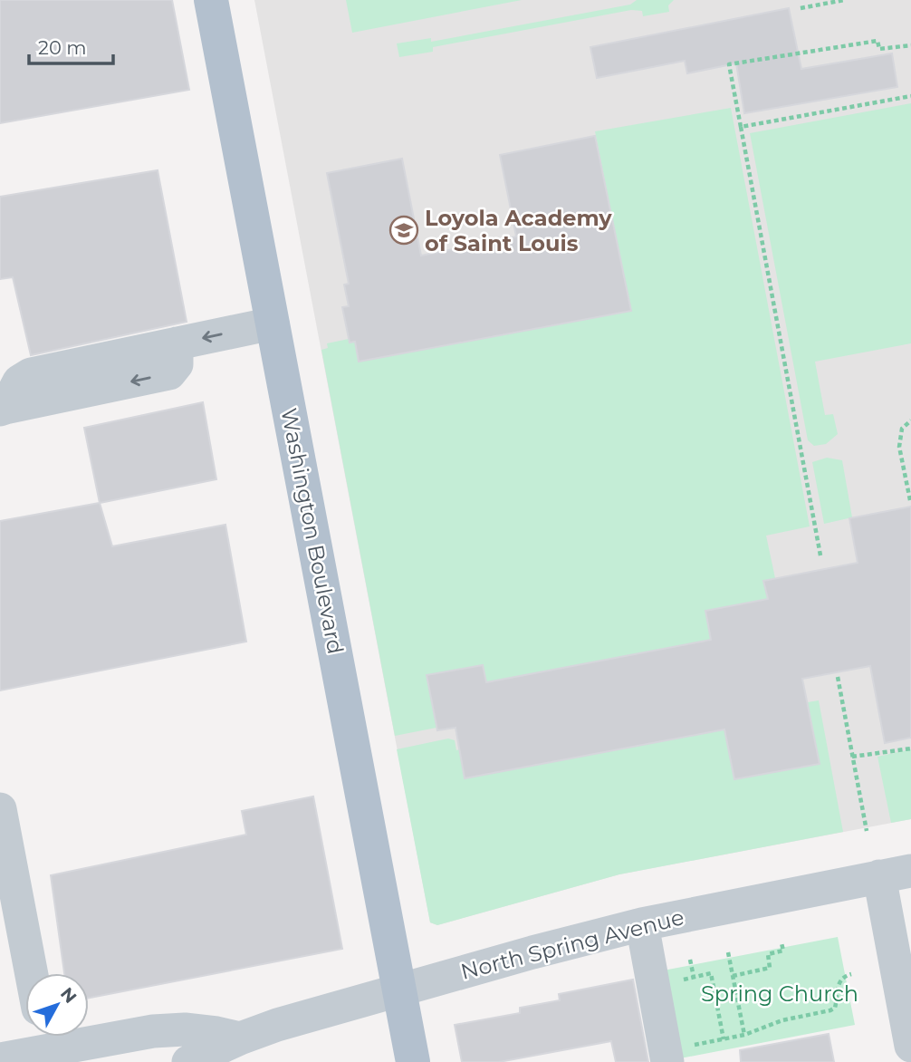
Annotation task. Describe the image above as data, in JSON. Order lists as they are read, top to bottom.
{
  "streets": {
    "main road": ["Washington Boulevard"],
    "street": ["North Spring Avenue"]
  },
  "crossings": [
    ["Washington Boulevard", "North Spring Avenue"]
  ],
  "parks": ["Spring Church"],
  "places": {
    "school or university": ["Loyola Academy of Saint Louis"]
  },
  "scale_bar": "20 m",
  "north": "top right"
}
